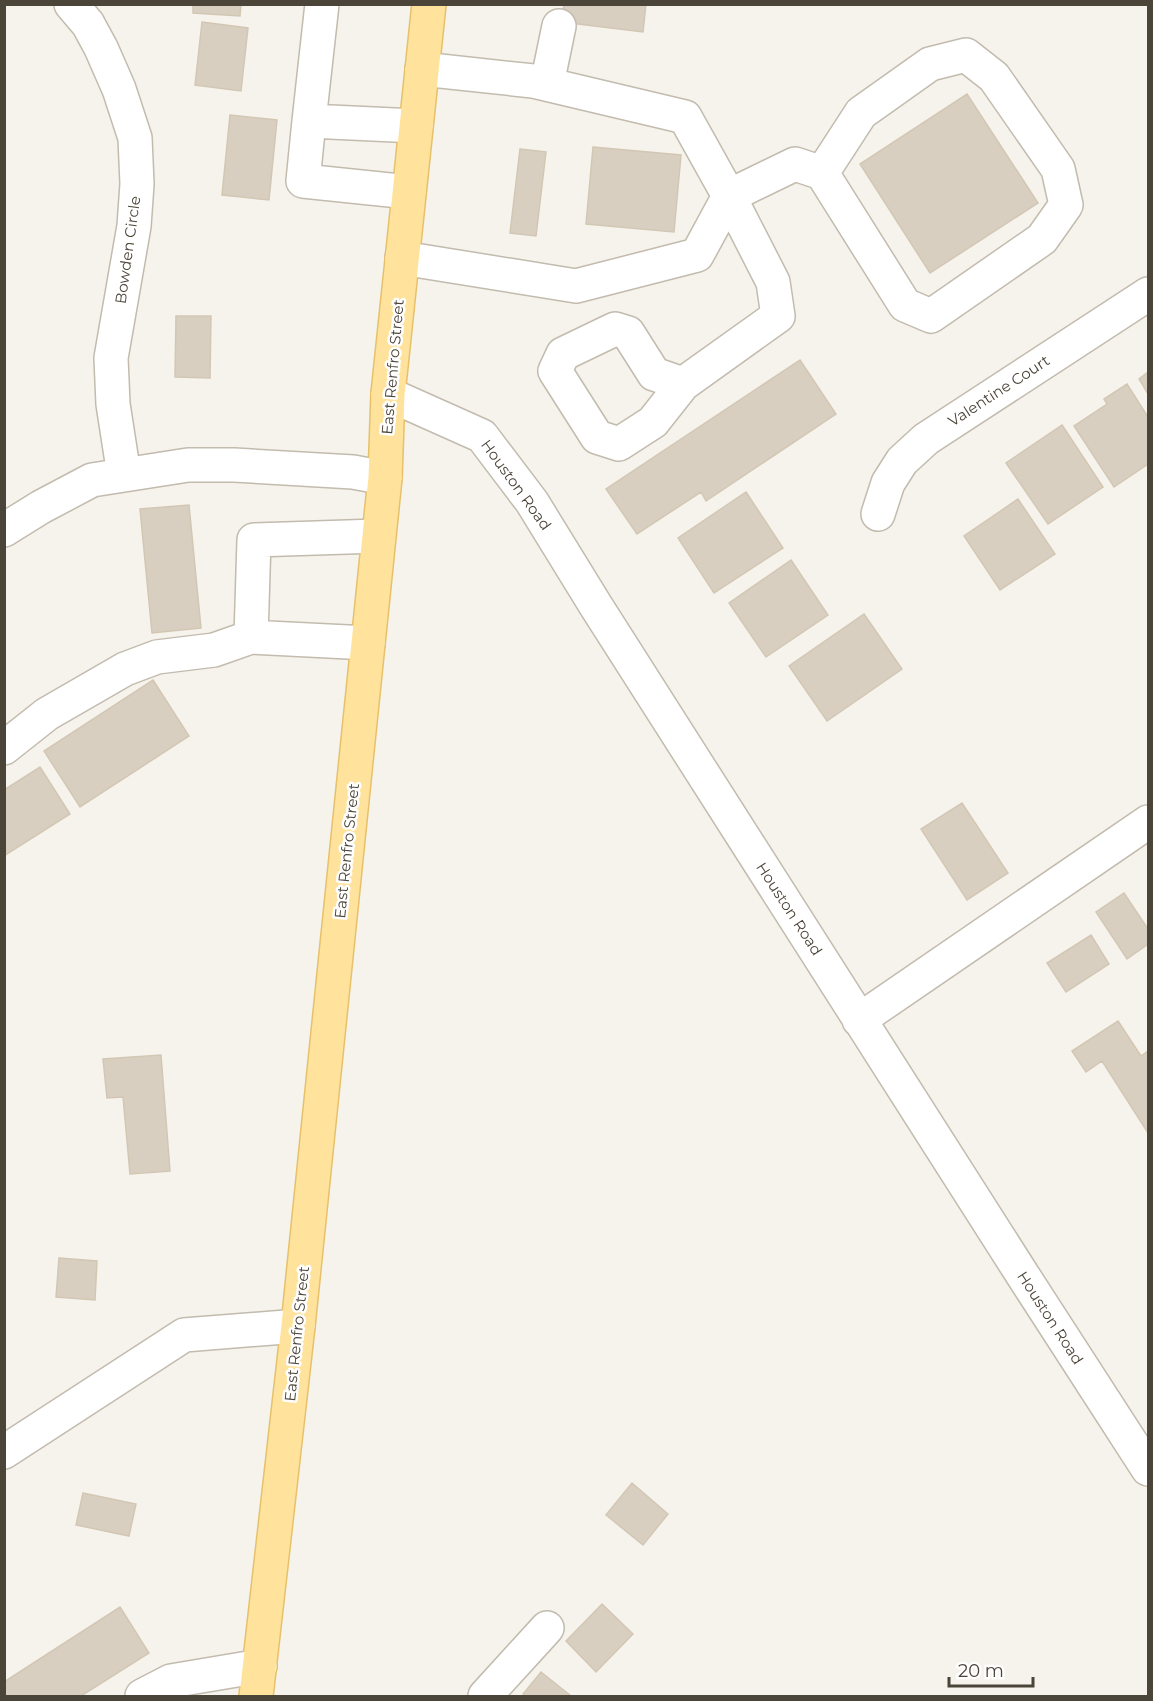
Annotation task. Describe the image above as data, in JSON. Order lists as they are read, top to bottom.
{
  "streets": {
    "main road": ["East Renfro Street"],
    "street": ["Bowden Circle", "Valentine Court", "Houston Road"]
  },
  "crossings": [
    ["East Renfro Street", "Houston Road"]
  ],
  "scale_bar": "20 m"
}
